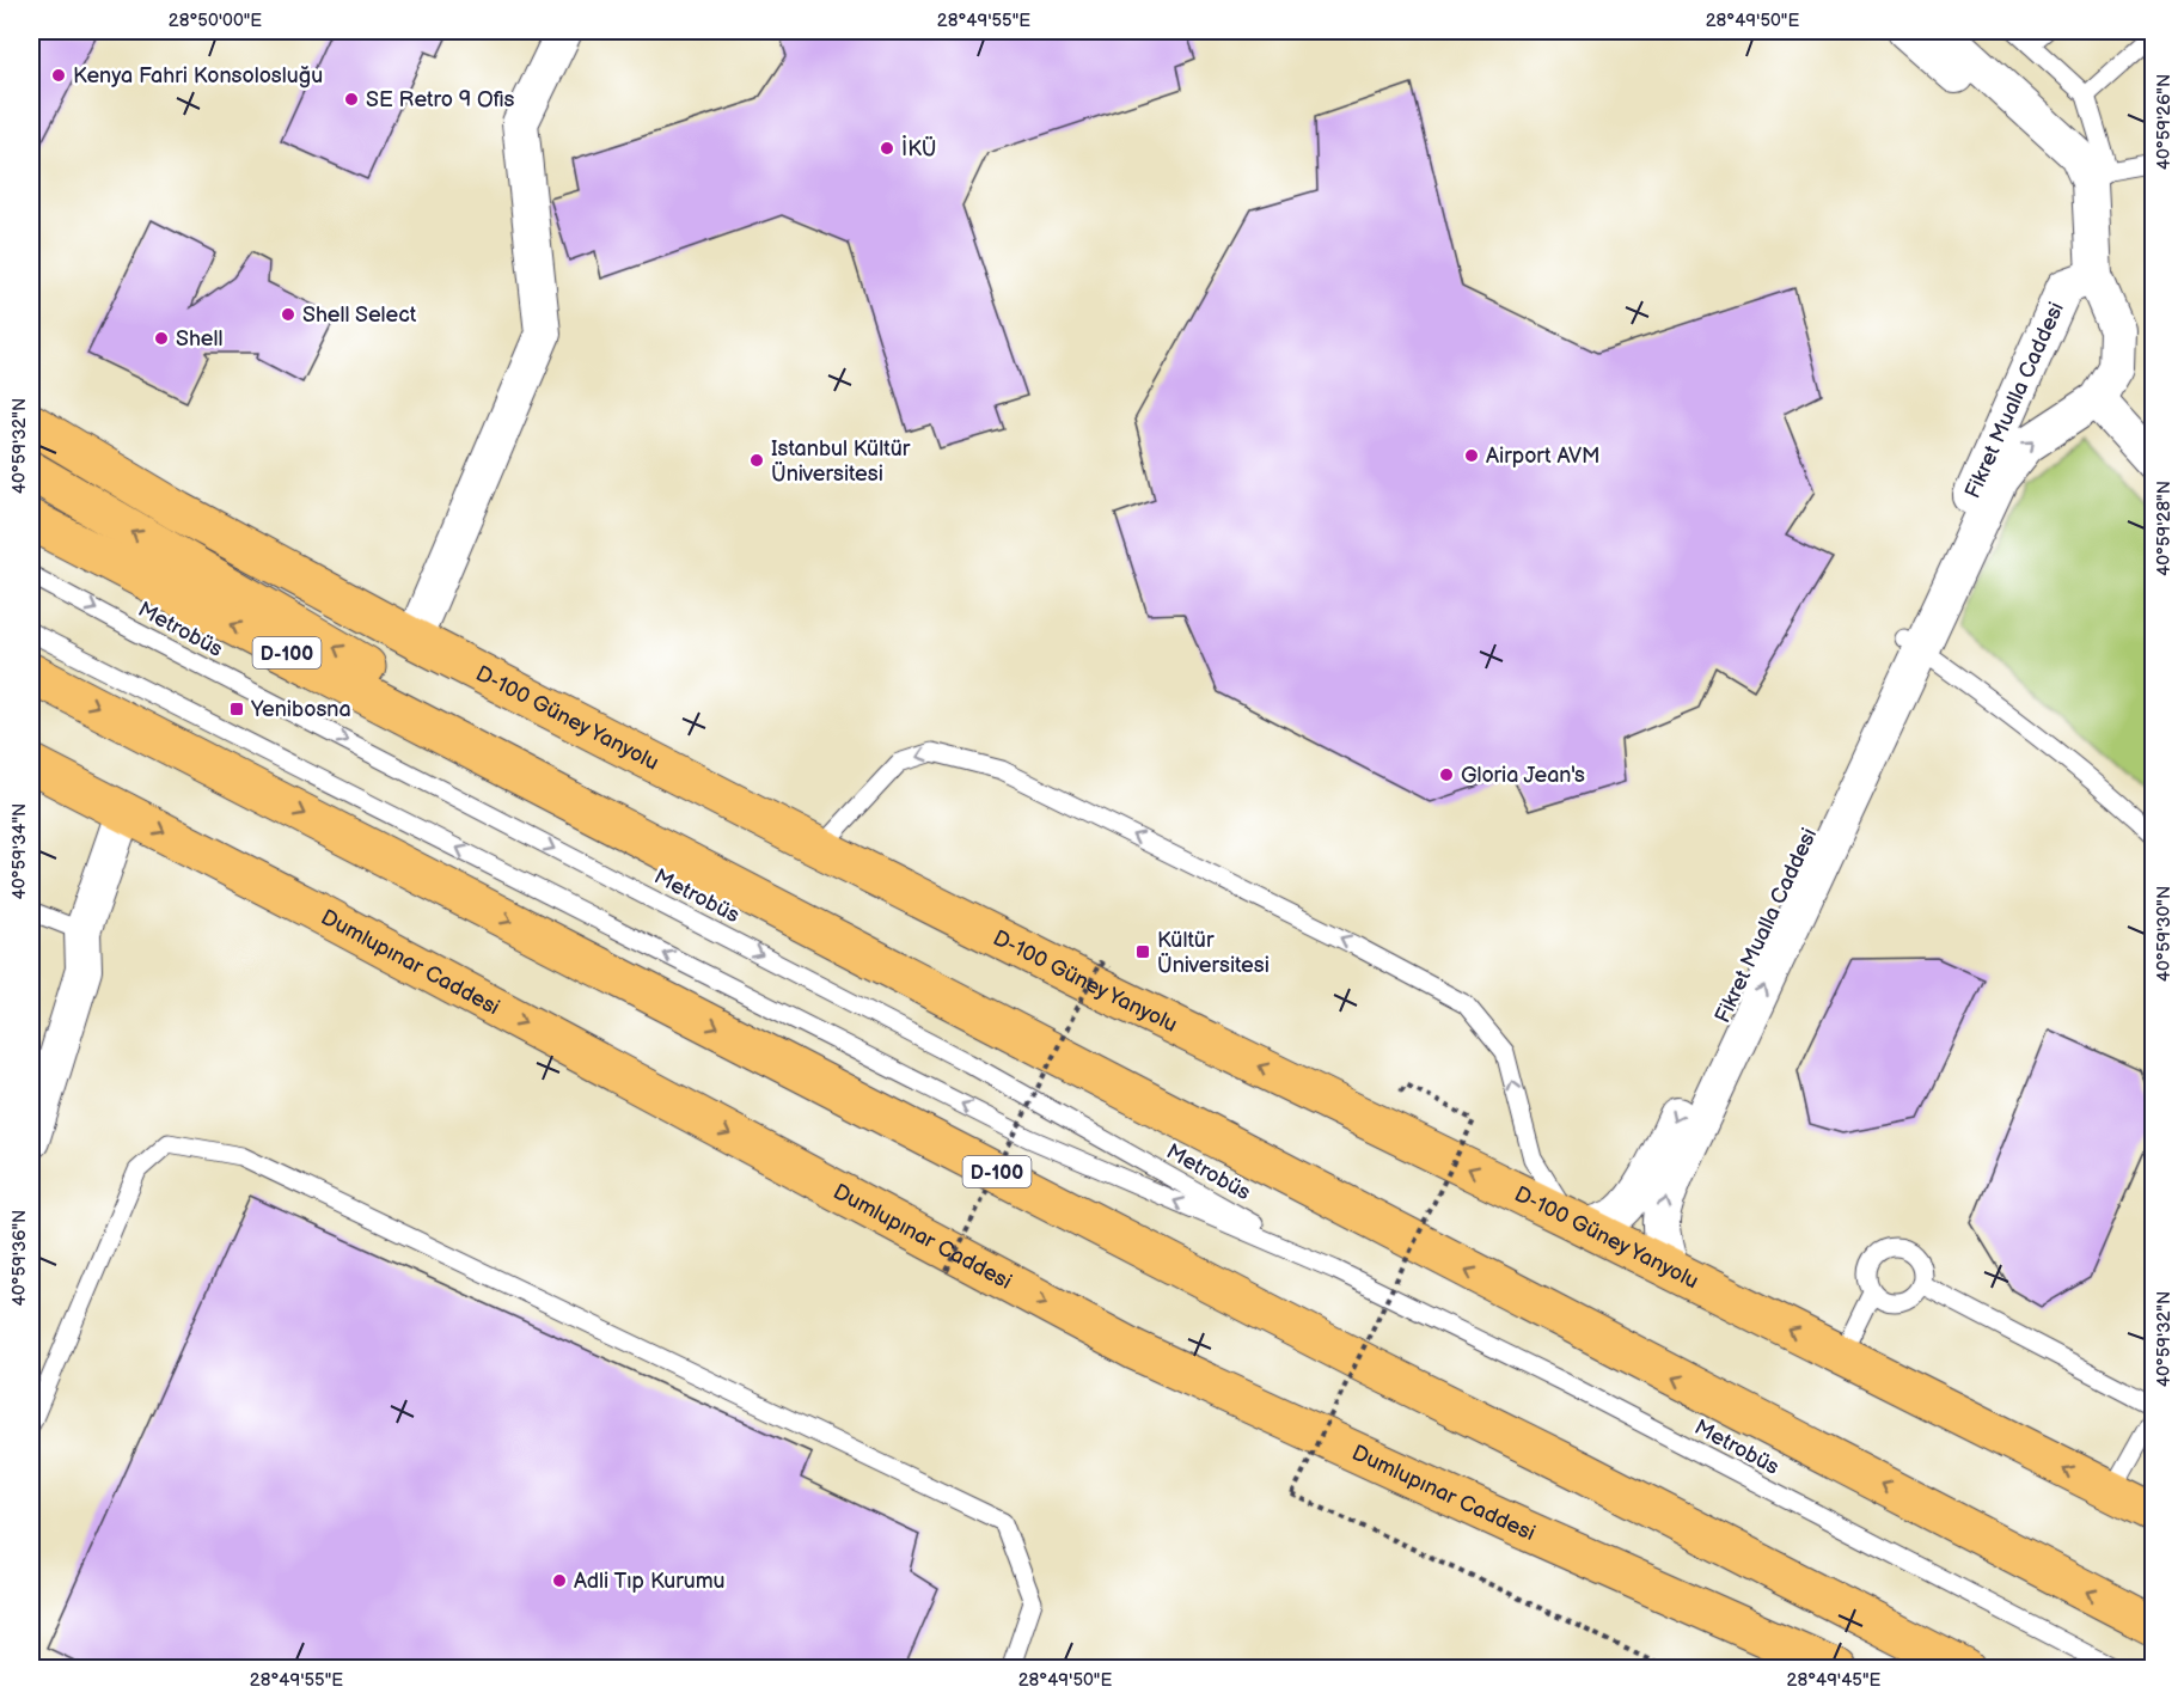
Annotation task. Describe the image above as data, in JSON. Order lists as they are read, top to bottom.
{
  "streets": {
    "main road": ["D-100", "D-100 Güney Yanyolu", "Dumlupınar Caddesi"],
    "street": ["Fikret Mualla Caddesi"],
    "lane": ["Metrobüs"]
  },
  "crossings": [
    ["Fikret Mualla Caddesi", "D-100 Güney Yanyolu"]
  ],
  "places": {
    "other": [
      "Kenya Fahri Konsolosluğu",
      "SE Retro 9 Ofis",
      "İKÜ",
      "Shell Select",
      "Shell",
      "Airport AVM",
      "Istanbul Kültür Üniversitesi",
      "Gloria Jean's",
      "Adli Tıp Kurumu"
    ],
    "transit": ["Yenibosna", "Kültür Üniversitesi"]
  },
  "coordinates": [
    "28°50'00\"E",
    "28°49'55\"E",
    "28°49'50\"E",
    "40°59'26\"N",
    "40°59'32\"N",
    "40°59'28\"N",
    "40°59'34\"N",
    "40°59'30\"N",
    "40°59'36\"N",
    "28°49'45\"E"
  ]
}
